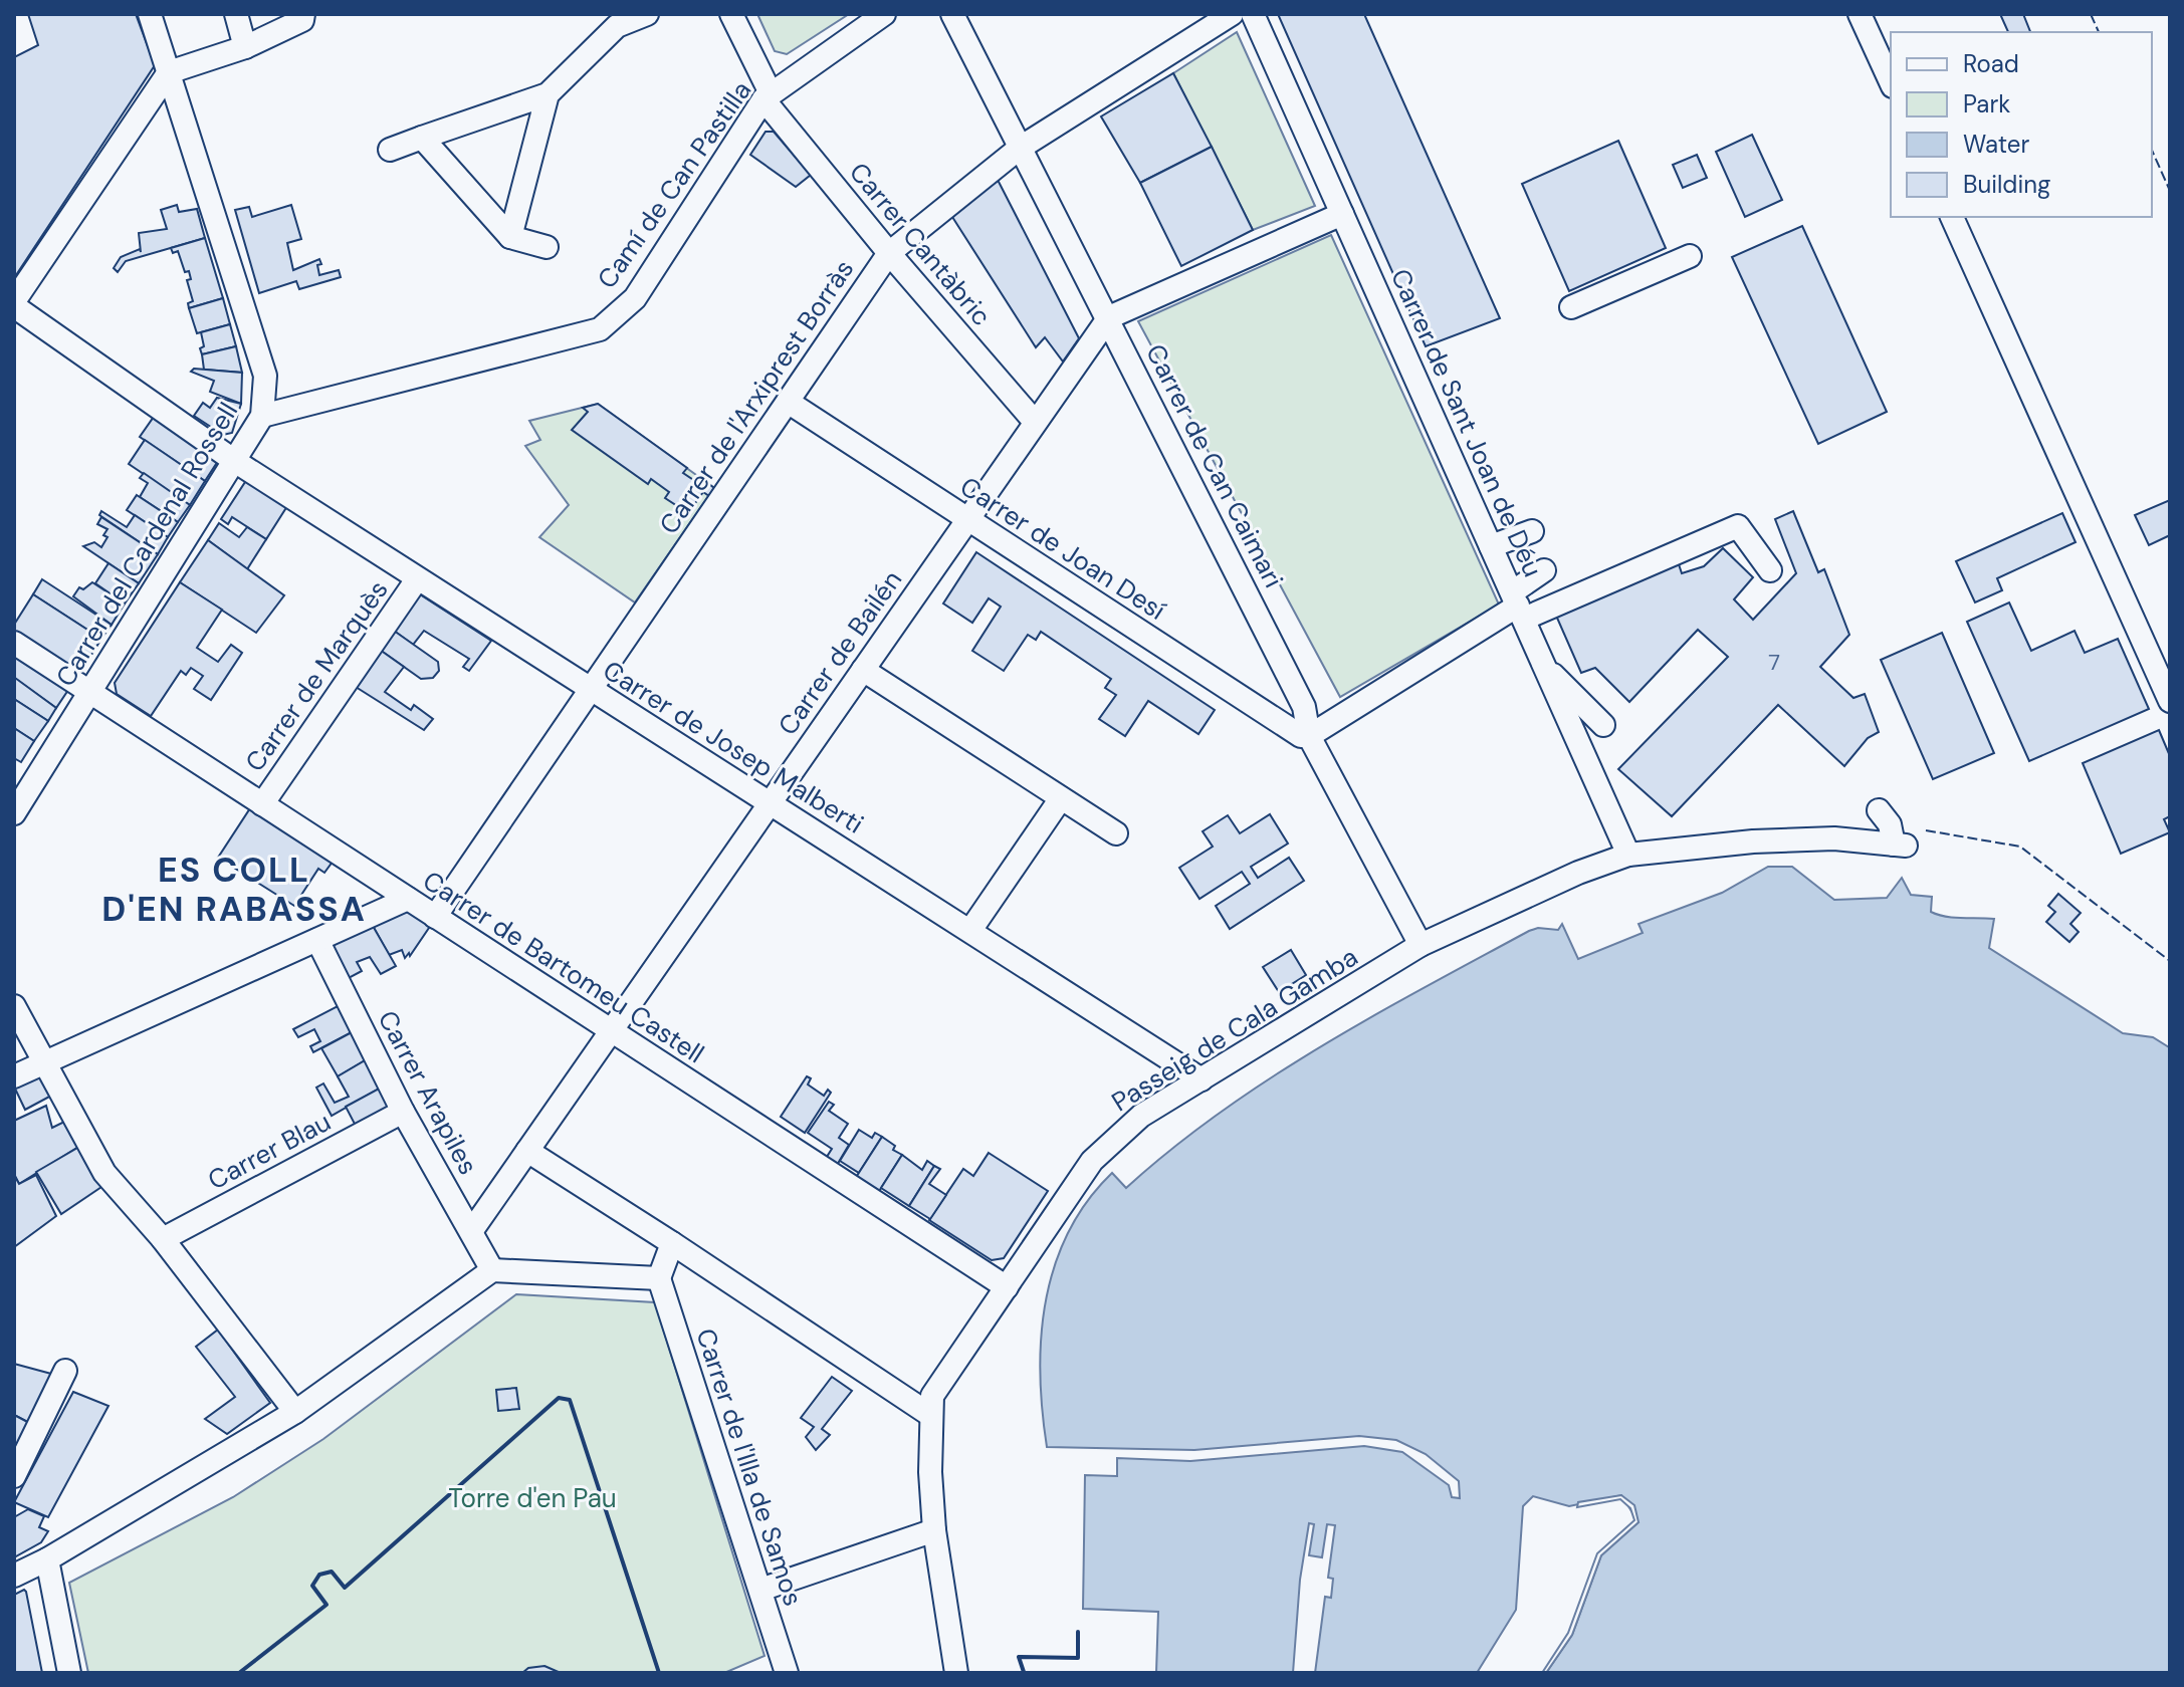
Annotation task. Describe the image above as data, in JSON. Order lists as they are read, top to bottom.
{
  "streets": {
    "street": [
      "Camí de Can Pastilla",
      "Carrer Cantàbric",
      "Carrer de l'Arxiprest Borràs",
      "Carrer de Sant Joan de Déu",
      "Carrer de Can Caimari",
      "Carrer del Cardenal Rossell",
      "Carrer de Joan Desí",
      "Carrer de Bailén",
      "Carrer de Marquès",
      "Carrer de Josep Malberti",
      "Carrer de Bartomeu Castell",
      "Passeig de Cala Gamba",
      "Carrer Arapiles",
      "Carrer Blau",
      "Carrer de l'Illa de Samos"
    ]
  },
  "crossings": [
    ["Camí de Can Pastilla", "Carrer Cantàbric"],
    ["Camí de Can Pastilla", "Carrer del Cardenal Rossell"],
    ["Carrer Cantàbric", "Carrer de l'Arxiprest Borràs"],
    ["Carrer Cantàbric", "Carrer de Bailén"],
    ["Carrer de l'Arxiprest Borràs", "Carrer de Can Caimari"],
    ["Carrer de l'Arxiprest Borràs", "Carrer de Joan Desí"],
    ["Carrer de l'Arxiprest Borràs", "Carrer de Josep Malberti"],
    ["Carrer de l'Arxiprest Borràs", "Carrer de Bartomeu Castell"],
    ["Carrer de Sant Joan de Déu", "Passeig de Cala Gamba"],
    ["Carrer de Can Caimari", "Carrer de Joan Desí"],
    ["Carrer de Can Caimari", "Carrer de Bailén"],
    ["Carrer de Can Caimari", "Passeig de Cala Gamba"],
    ["Carrer del Cardenal Rossell", "Carrer de Josep Malberti"],
    ["Carrer del Cardenal Rossell", "Carrer de Bartomeu Castell"],
    ["Carrer de Joan Desí", "Carrer de Bailén"],
    ["Carrer de Bailén", "Carrer de Josep Malberti"],
    ["Carrer de Bailén", "Carrer de Bartomeu Castell"],
    ["Carrer de Bailén", "Carrer Arapiles"],
    ["Carrer de Marquès", "Carrer de Josep Malberti"],
    ["Carrer de Marquès", "Carrer de Bartomeu Castell"],
    ["Carrer de Josep Malberti", "Passeig de Cala Gamba"],
    ["Carrer de Bartomeu Castell", "Passeig de Cala Gamba"],
    ["Carrer Arapiles", "Carrer Blau"]
  ],
  "districts": ["ES COLL D'EN RABASSA"],
  "parks": ["Torre d'en Pau"],
  "house_numbers": ["7"],
  "legend": [
    "Road",
    "Park",
    "Water",
    "Building"
  ]
}
